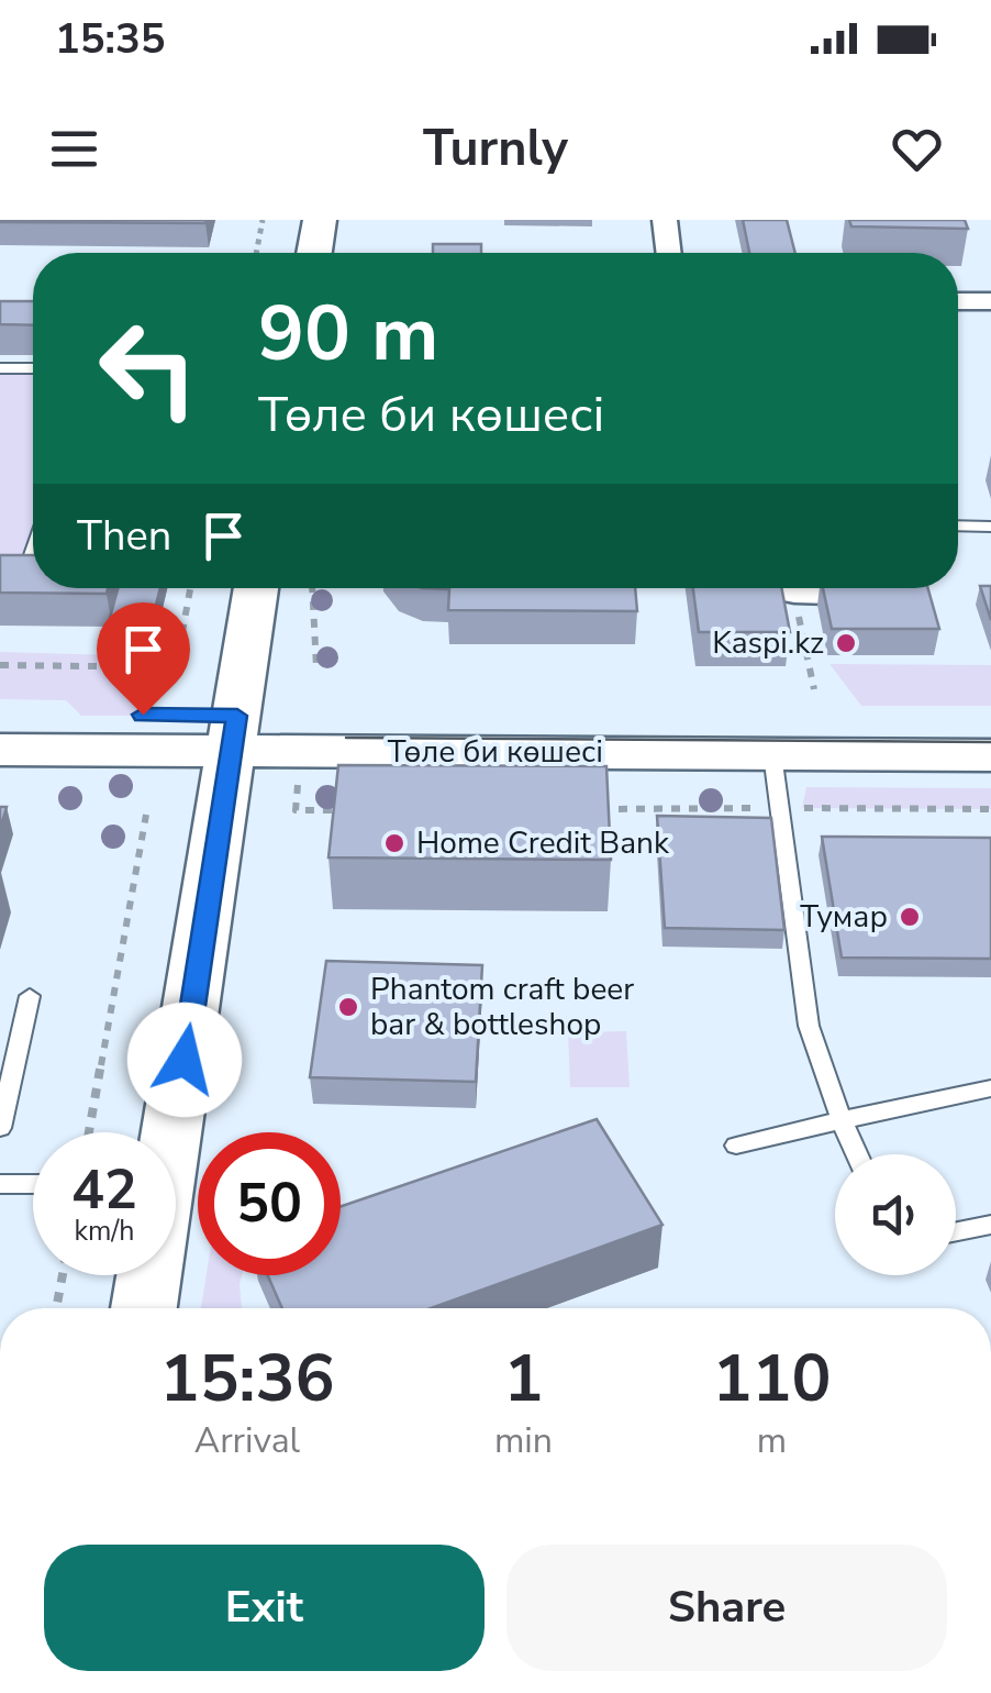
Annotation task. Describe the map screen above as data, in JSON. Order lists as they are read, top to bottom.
{
  "streets": {
    "main road": ["Төле би көшесі"]
  },
  "places": [
    "Kaspi.kz",
    "Home Credit Bank",
    "Тумар",
    "Phantom craft beer bar & bottleshop"
  ],
  "page": {
    "status": "15:35",
    "header": "Turnly",
    "turn": ["90 m", "Төле би көшесі"],
    "then": "Then",
    "speed": "42 km/h",
    "limit": "50",
    "eta": [
      "15:36",
      "Arrival",
      "1",
      "min",
      "110",
      "m"
    ],
    "buttons": ["Exit", "Share"]
  }
}
